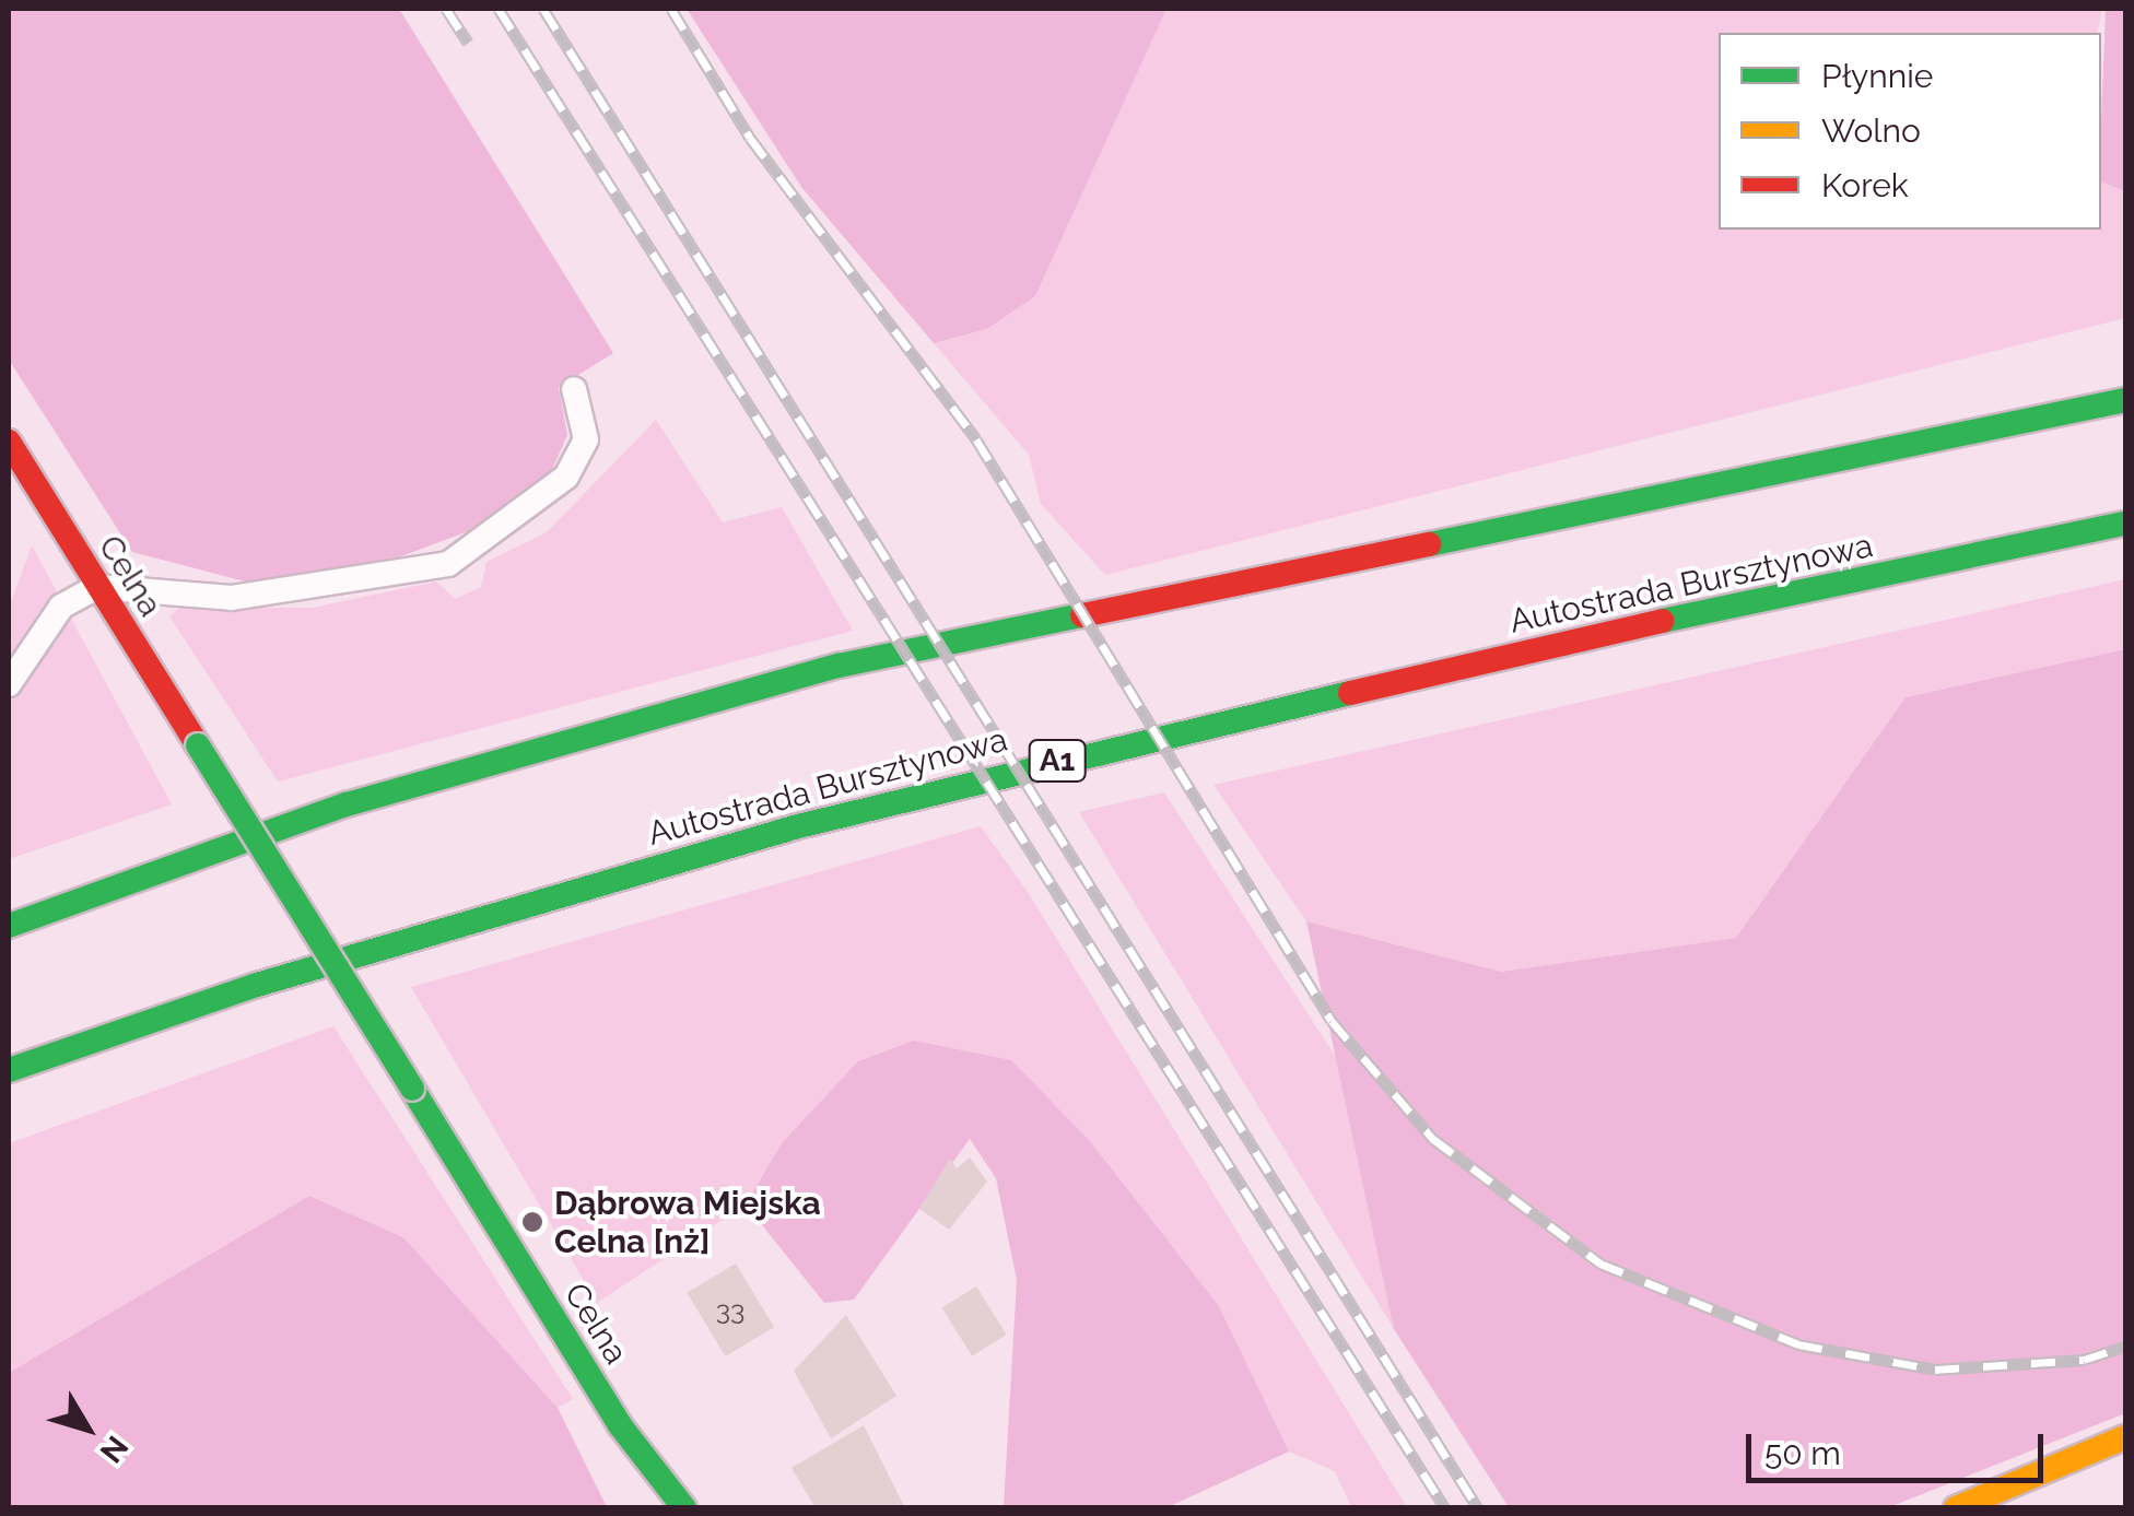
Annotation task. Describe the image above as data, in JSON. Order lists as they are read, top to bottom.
{
  "streets": {
    "main road": ["Celna", "Autostrada Bursztynowa", "A1"]
  },
  "places": ["Dąbrowa Miejska Celna [nż]"],
  "house_numbers": ["33"],
  "legend": ["Płynnie", "Wolno", "Korek"],
  "scale_bar": "50 m",
  "north": "bottom right"
}
